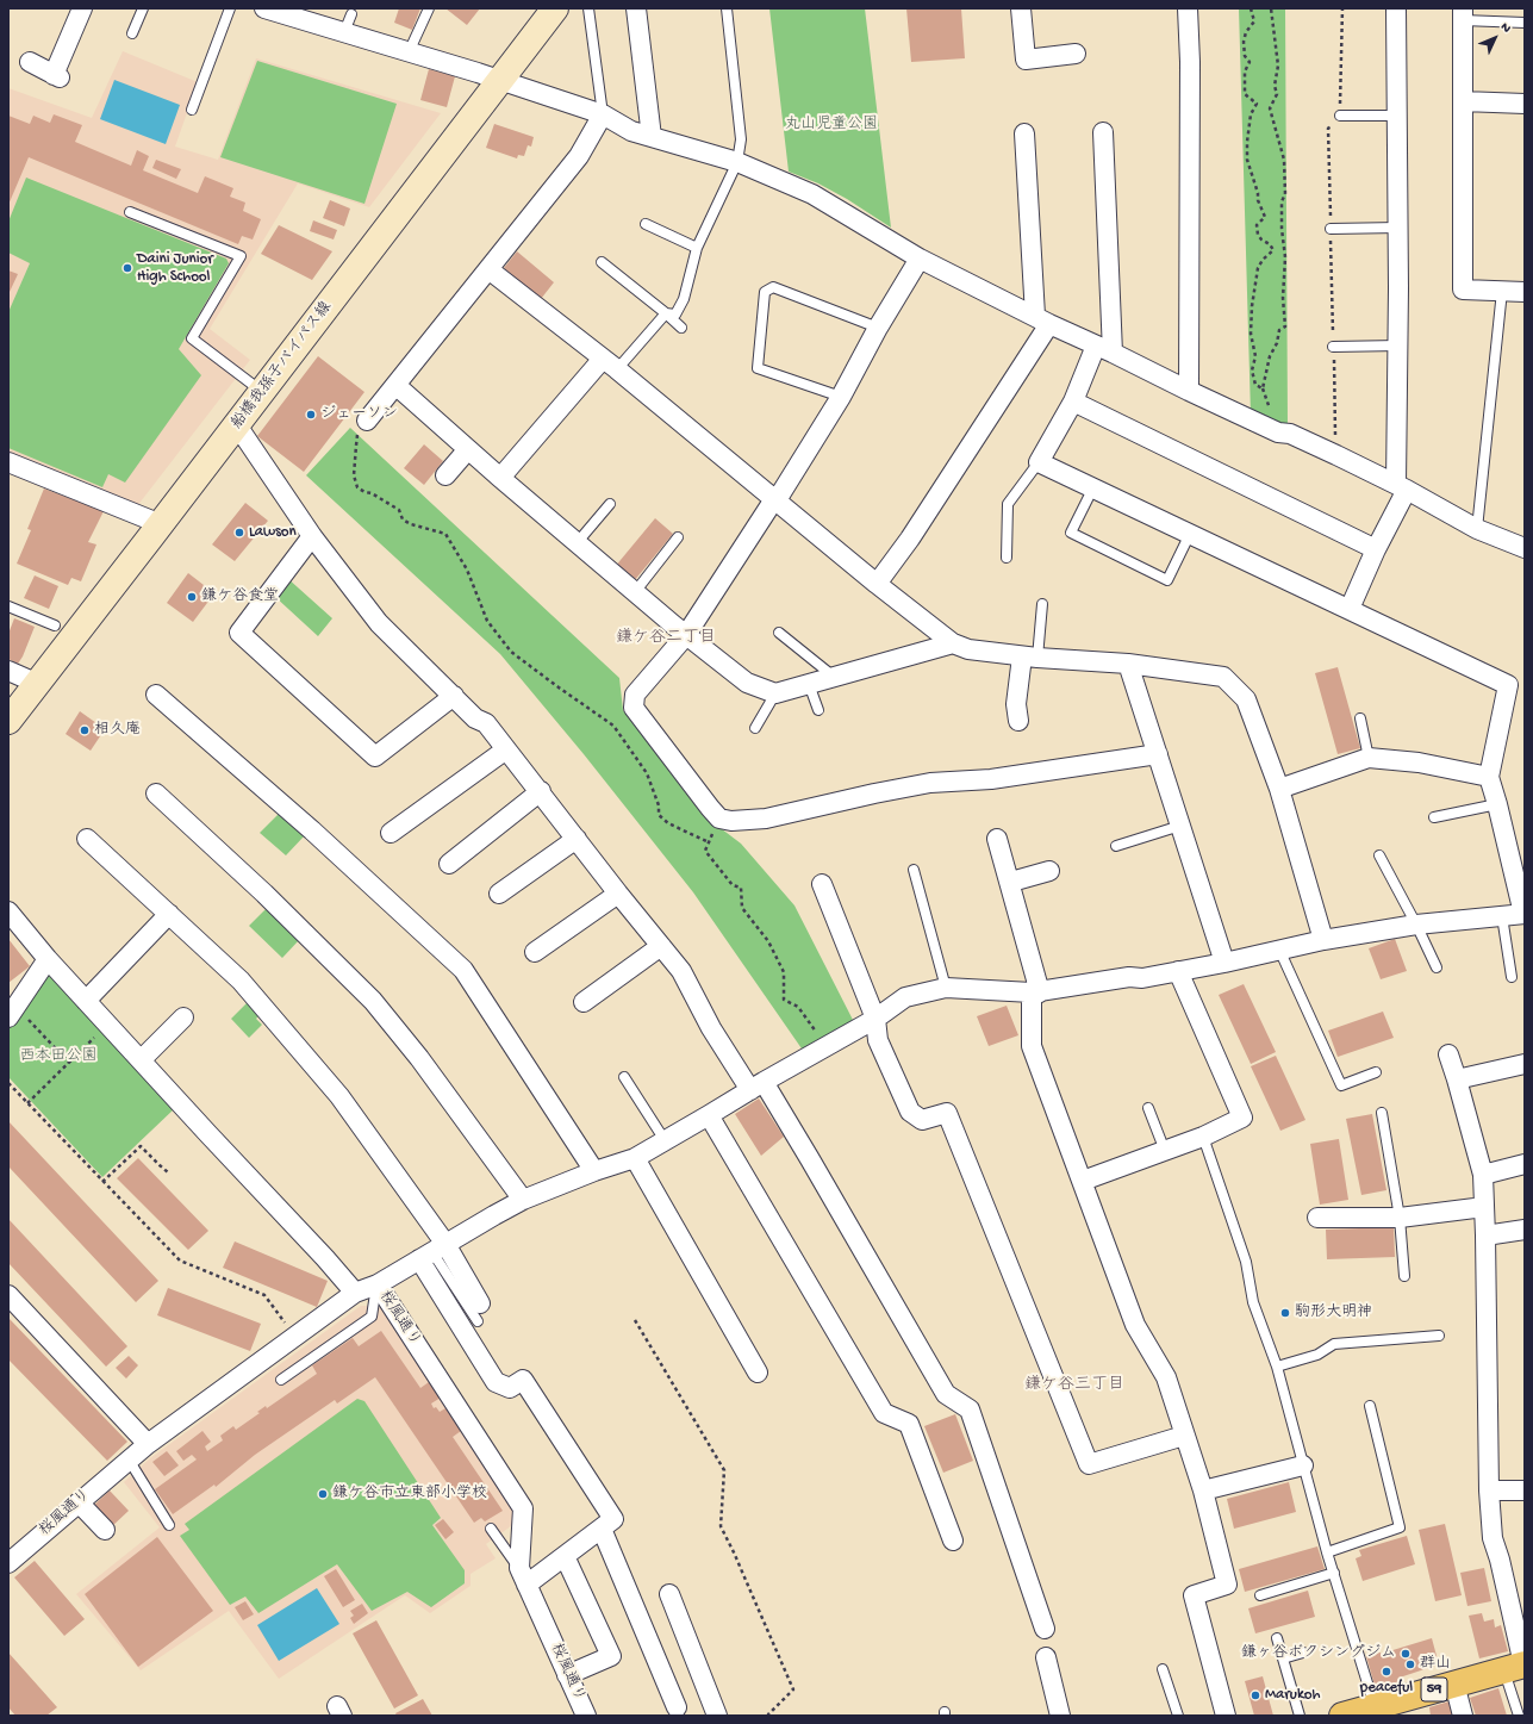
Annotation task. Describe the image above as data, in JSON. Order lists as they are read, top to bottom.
{
  "streets": {
    "main road": ["59"],
    "street": ["船橋我孫子バイパス線", "桜風通り"]
  },
  "districts": ["鎌ケ谷二丁目", "鎌ケ谷三丁目"],
  "parks": ["丸山児童公園", "西本田公園"],
  "places": [
    "Daini Junior High School",
    "ジェーソン",
    "Lawson",
    "鎌ケ谷食堂",
    "相久庵",
    "駒形大明神",
    "鎌ケ谷市立東部小学校",
    "鎌ヶ谷ボクシングジム",
    "群山",
    "peaceful",
    "Marukoh"
  ],
  "north": "top right"
}
